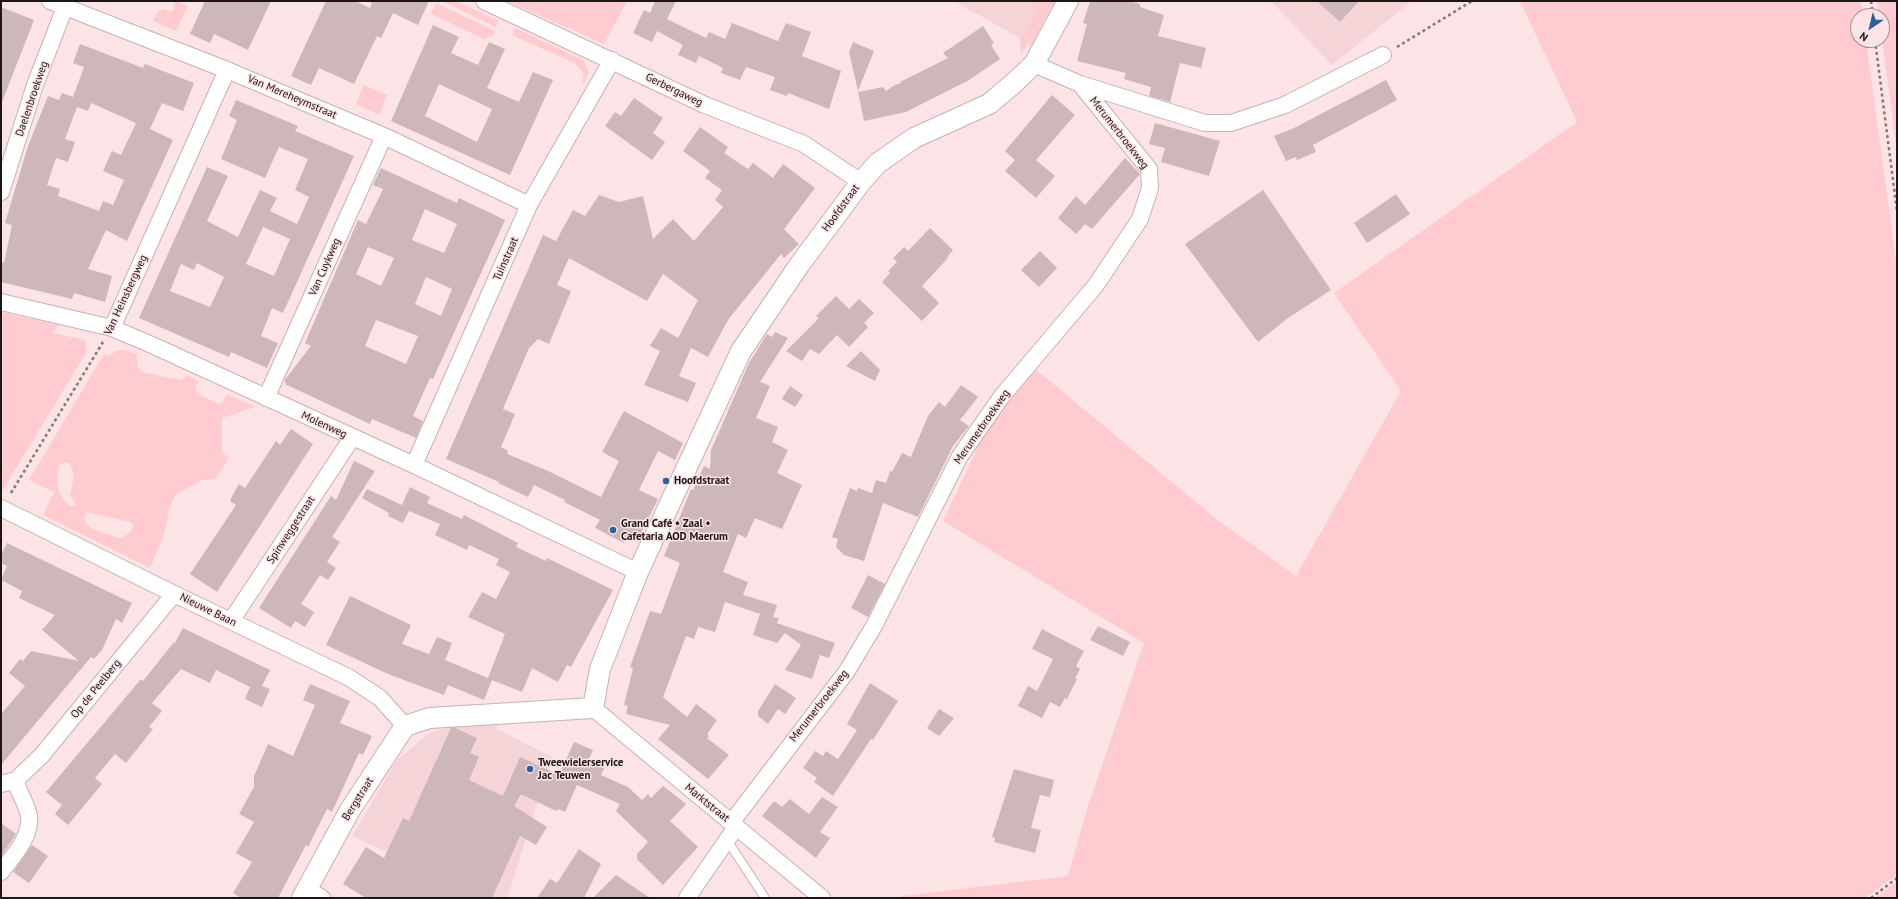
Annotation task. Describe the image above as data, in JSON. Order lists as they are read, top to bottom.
{
  "streets": {
    "street": [
      "Gerbergaweg",
      "Van Mereheymstraat",
      "Daelenbroekweg",
      "Merumerbroekweg",
      "Hoofdstraat",
      "Tuinstraat",
      "Van Cuykweg",
      "Van Heinsbergweg",
      "Molenweg",
      "Spinweggestraat",
      "Nieuwe Baan",
      "Op de Peelberg",
      "Bergstraat",
      "Marktstraat"
    ]
  },
  "crossings": [
    ["Gerbergaweg", "Hoofdstraat"],
    ["Gerbergaweg", "Tuinstraat"],
    ["Van Mereheymstraat", "Daelenbroekweg"],
    ["Van Mereheymstraat", "Tuinstraat"],
    ["Van Mereheymstraat", "Van Cuykweg"],
    ["Van Mereheymstraat", "Van Heinsbergweg"],
    ["Merumerbroekweg", "Hoofdstraat"],
    ["Merumerbroekweg", "Marktstraat"],
    ["Hoofdstraat", "Molenweg"],
    ["Hoofdstraat", "Marktstraat"],
    ["Tuinstraat", "Molenweg"],
    ["Van Cuykweg", "Molenweg"],
    ["Van Heinsbergweg", "Molenweg"],
    ["Van Heinsbergweg", "Nieuwe Baan"],
    ["Molenweg", "Spinweggestraat"],
    ["Spinweggestraat", "Nieuwe Baan"],
    ["Nieuwe Baan", "Op de Peelberg"],
    ["Nieuwe Baan", "Bergstraat"]
  ],
  "places": ["Hoofdstraat", "Grand Café • Zaal • Cafetaria AOD Maerum", "Tweewielerservice Jac Teuwen"],
  "north": "bottom left"
}
